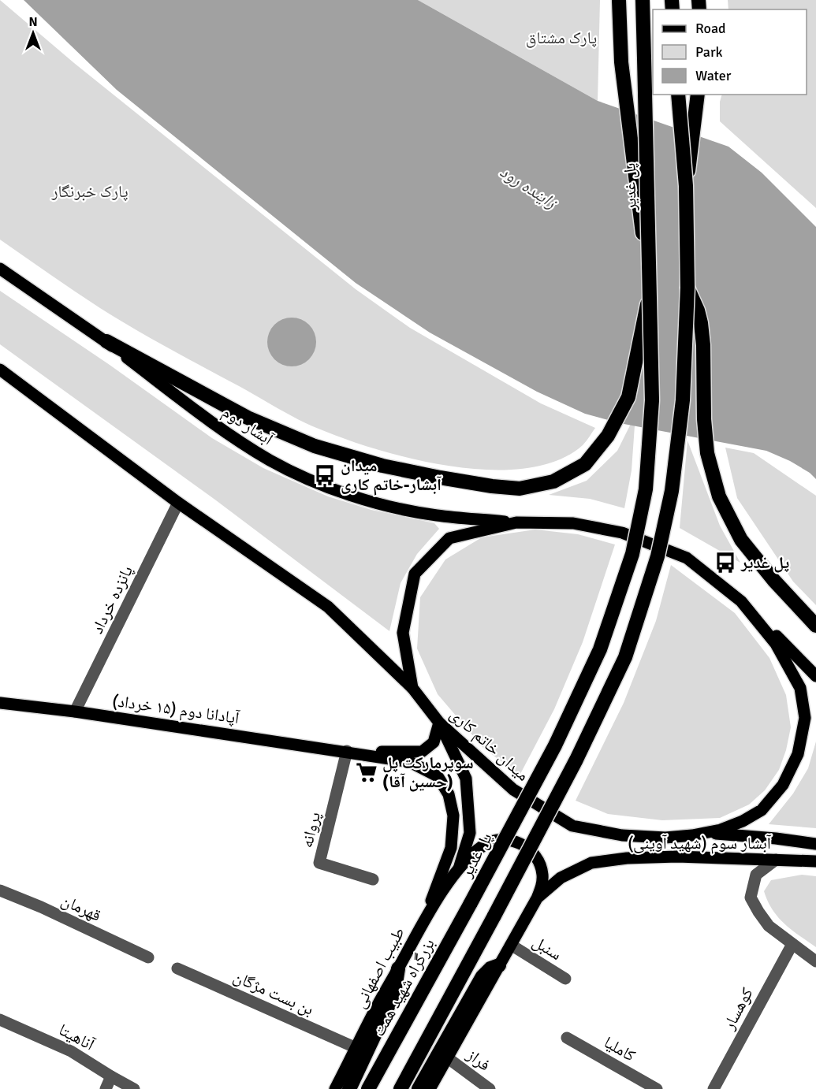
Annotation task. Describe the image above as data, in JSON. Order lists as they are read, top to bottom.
{
  "streets": {
    "highway": ["پل غدیر", "بزرگراه شهید همت"],
    "main road": [
      "آبشار دوم",
      "آپادانا دوم (۱۵ خرداد)",
      "میدان خاتم کاری",
      "آبشار سوم (شهید آوینی)",
      "طبیب اصفهانی"
    ],
    "street": [
      "پانزده خرداد",
      "پروانه",
      "قهرمان",
      "سنبل",
      "بن بست مژگان",
      "کوهسار",
      "آناهیتا",
      "کاملیا",
      "فراز"
    ]
  },
  "crossings": [
    ["پل غدیر", "بزرگراه شهید همت"],
    ["آبشار دوم", "میدان خاتم کاری"],
    ["پانزده خرداد", "آپادانا دوم (۱۵ خرداد)"],
    ["آپادانا دوم (۱۵ خرداد)", "پروانه"],
    ["میدان خاتم کاری", "آبشار سوم (شهید آوینی)"],
    ["طبیب اصفهانی", "بن بست مژگان"]
  ],
  "water": ["زاینده رود"],
  "parks": ["پارک مشتاق", "پارک خبرنگار"],
  "places": {
    "bus stop": ["میدان آبشار-خاتم کاری", "پل غدیر"],
    "supermarket": ["سوپرمارکت پل (حسین آقا)"]
  },
  "legend": ["Road", "Park", "Water"],
  "north": "top"
}
